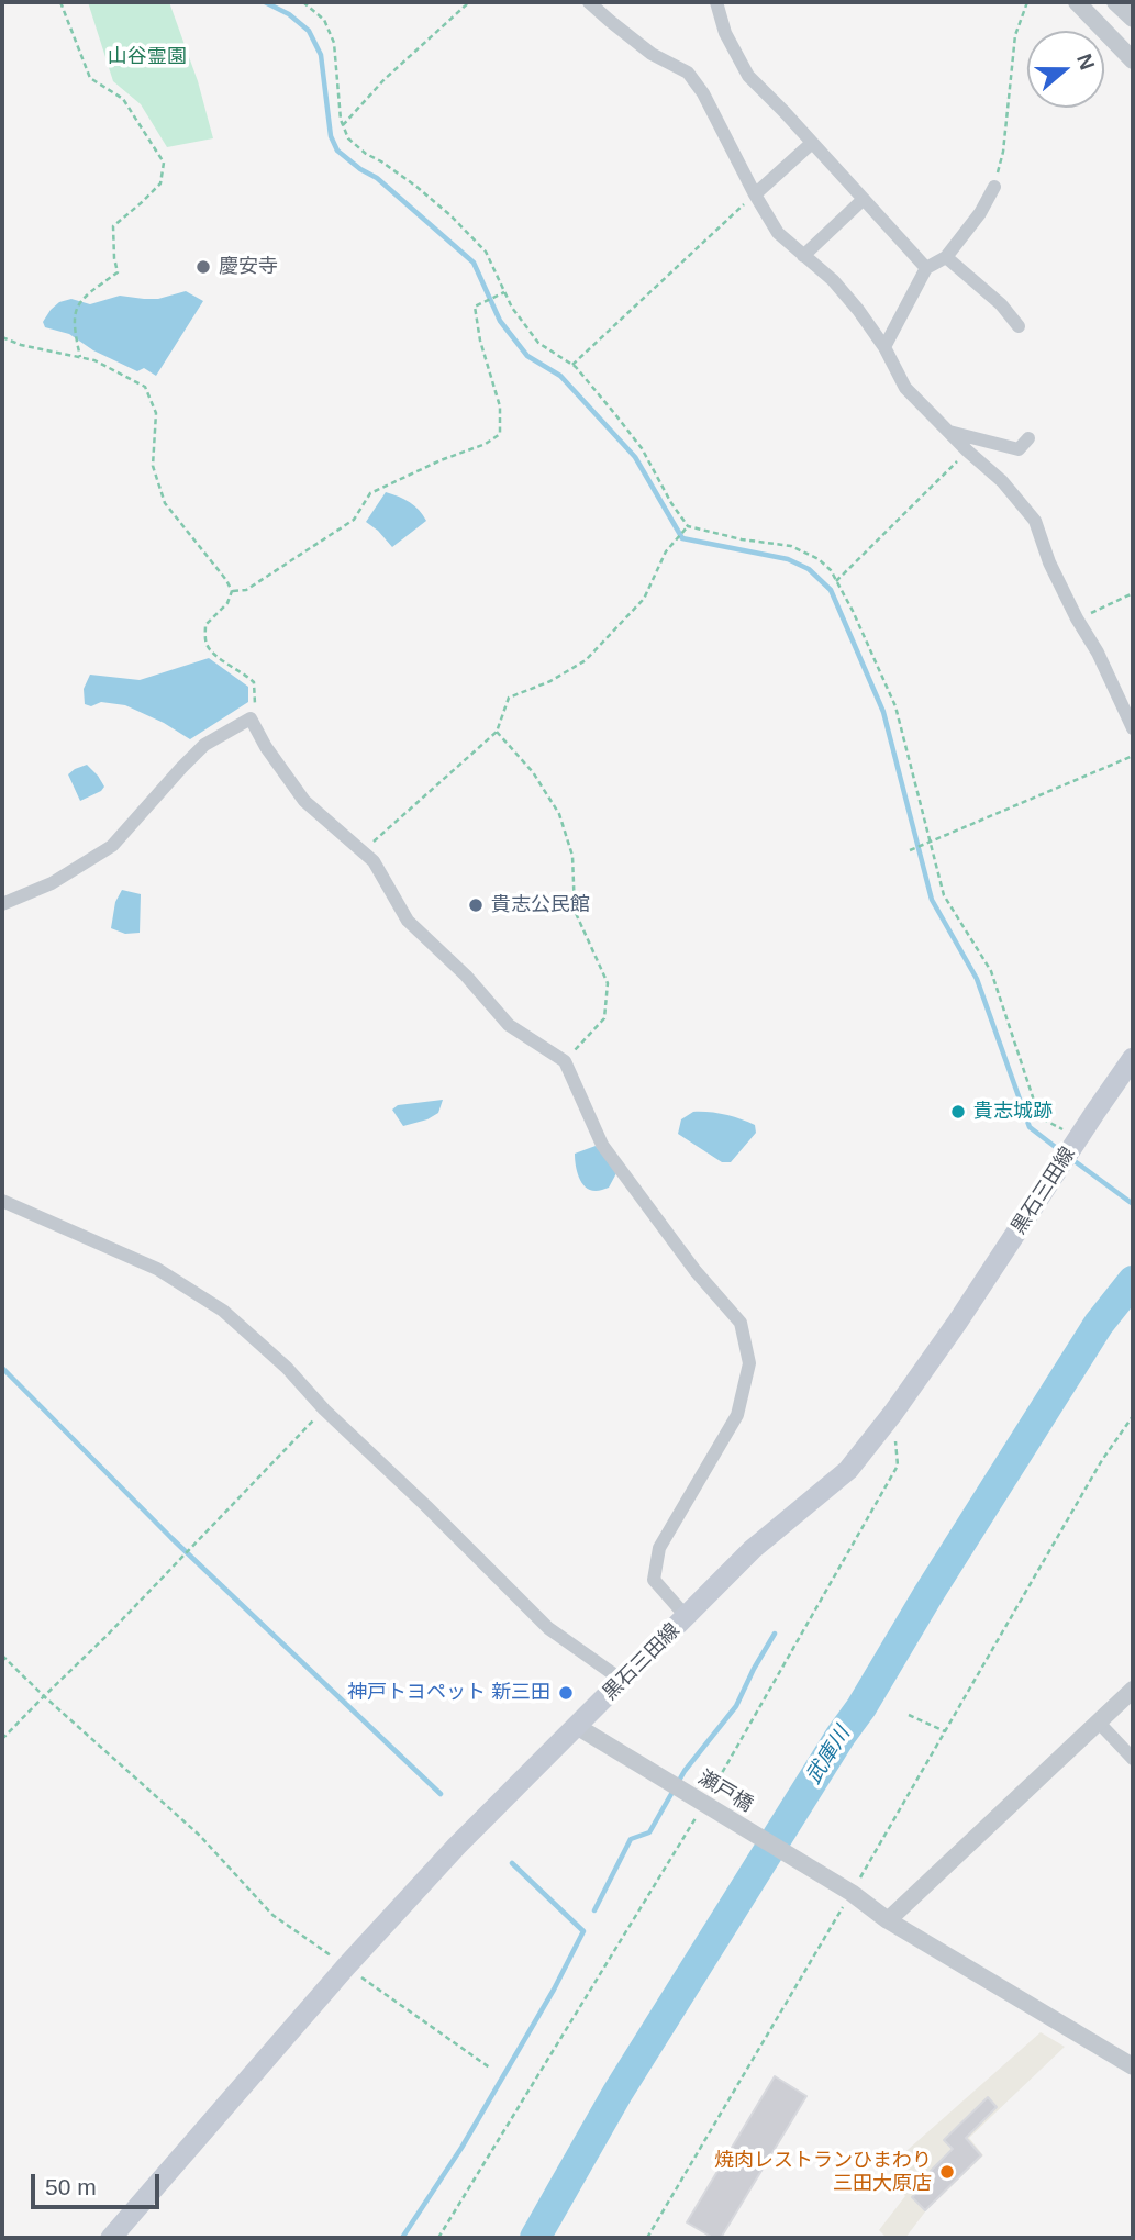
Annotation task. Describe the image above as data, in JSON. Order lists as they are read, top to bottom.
{
  "streets": {
    "main road": ["黒石三田線"],
    "street": ["瀬戸橋"]
  },
  "crossings": [
    ["黒石三田線", "瀬戸橋"]
  ],
  "water": ["武庫川"],
  "parks": ["山谷霊園"],
  "places": [
    "慶安寺",
    "貴志公民館",
    "貴志城跡",
    "神戸トヨペット 新三田",
    "焼肉レストランひまわり 三田大原店"
  ],
  "scale_bar": "50 m",
  "north": "right"
}
